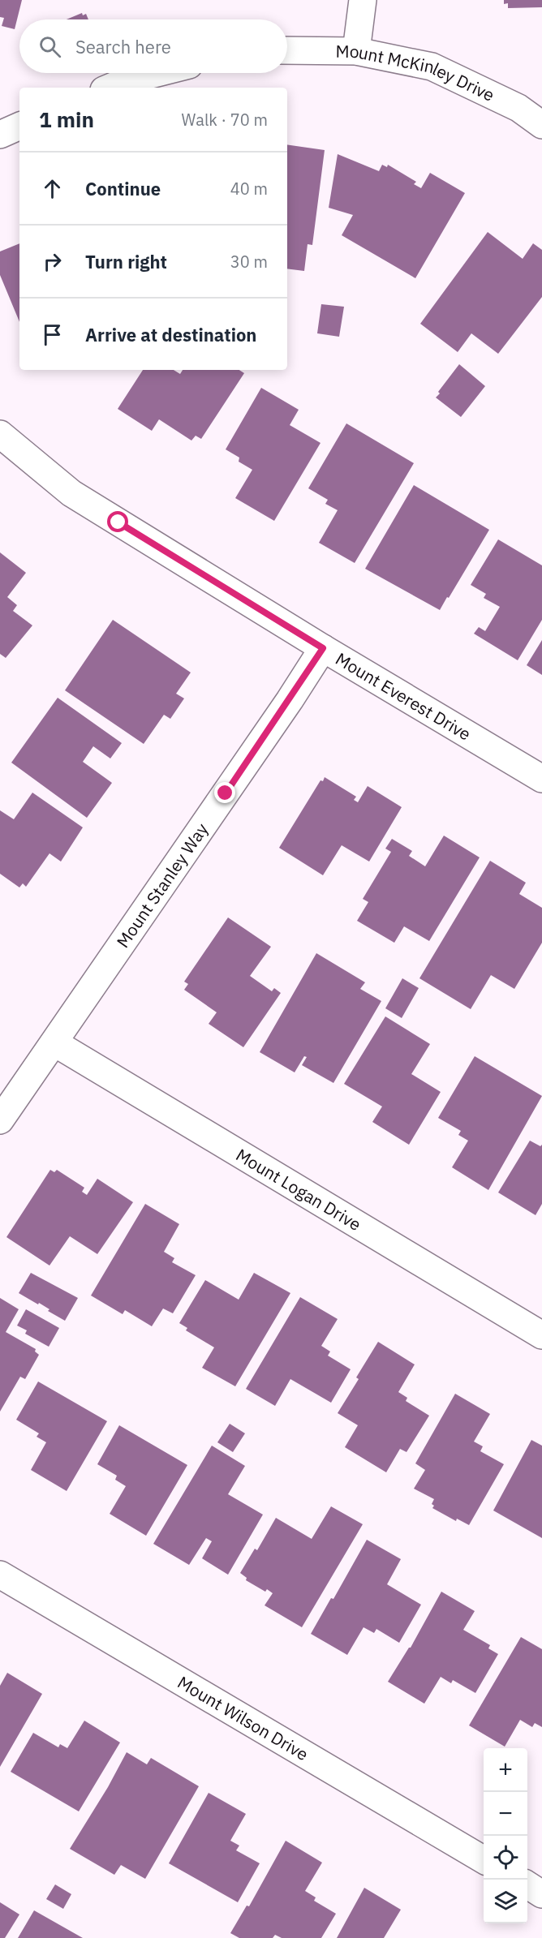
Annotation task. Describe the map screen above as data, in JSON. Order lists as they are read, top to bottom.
{
  "streets": {
    "street": [
      "Mount McKinley Drive",
      "Mount Everest Drive",
      "Mount Stanley Way",
      "Mount Logan Drive",
      "Mount Wilson Drive"
    ]
  },
  "crossings": [
    ["Mount Everest Drive", "Mount Stanley Way"],
    ["Mount Stanley Way", "Mount Logan Drive"]
  ],
  "page": {
    "search": "Search here",
    "heading": ["1 min", "Walk · 70 m"],
    "list": [
      ["Continue", "40 m"],
      ["Turn right", "30 m"],
      "Arrive at destination"
    ],
    "map_buttons": ["+", "−"]
  }
}
